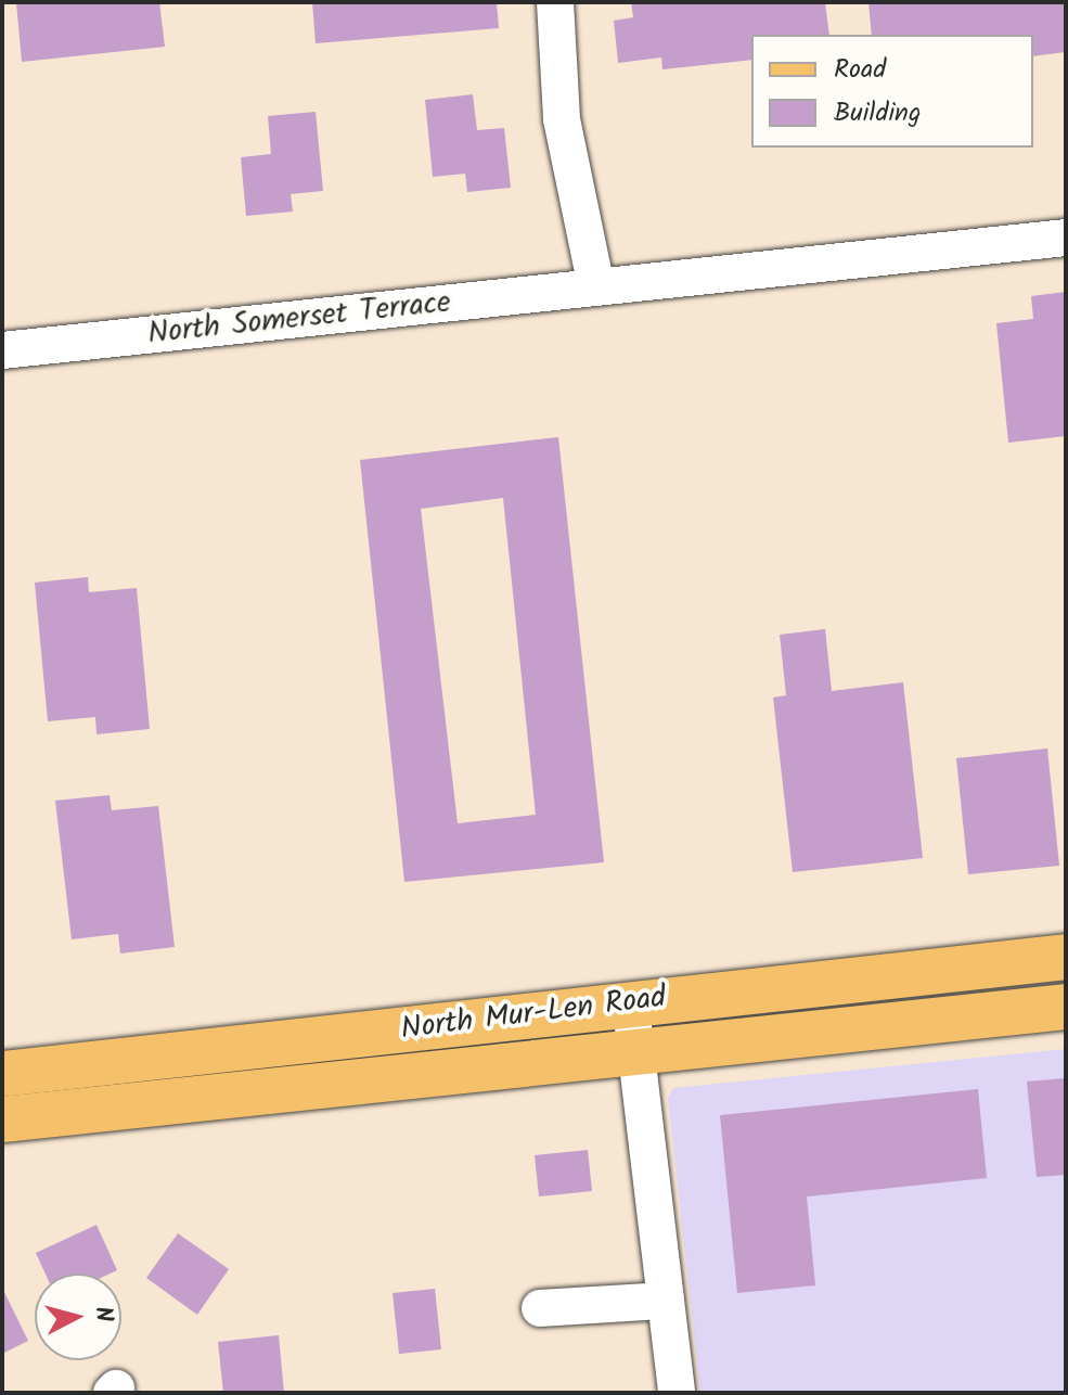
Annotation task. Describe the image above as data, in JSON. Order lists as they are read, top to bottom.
{
  "streets": {
    "main road": ["North Mur-Len Road"],
    "street": ["North Somerset Terrace"]
  },
  "legend": ["Road", "Building"],
  "north": "right"
}
